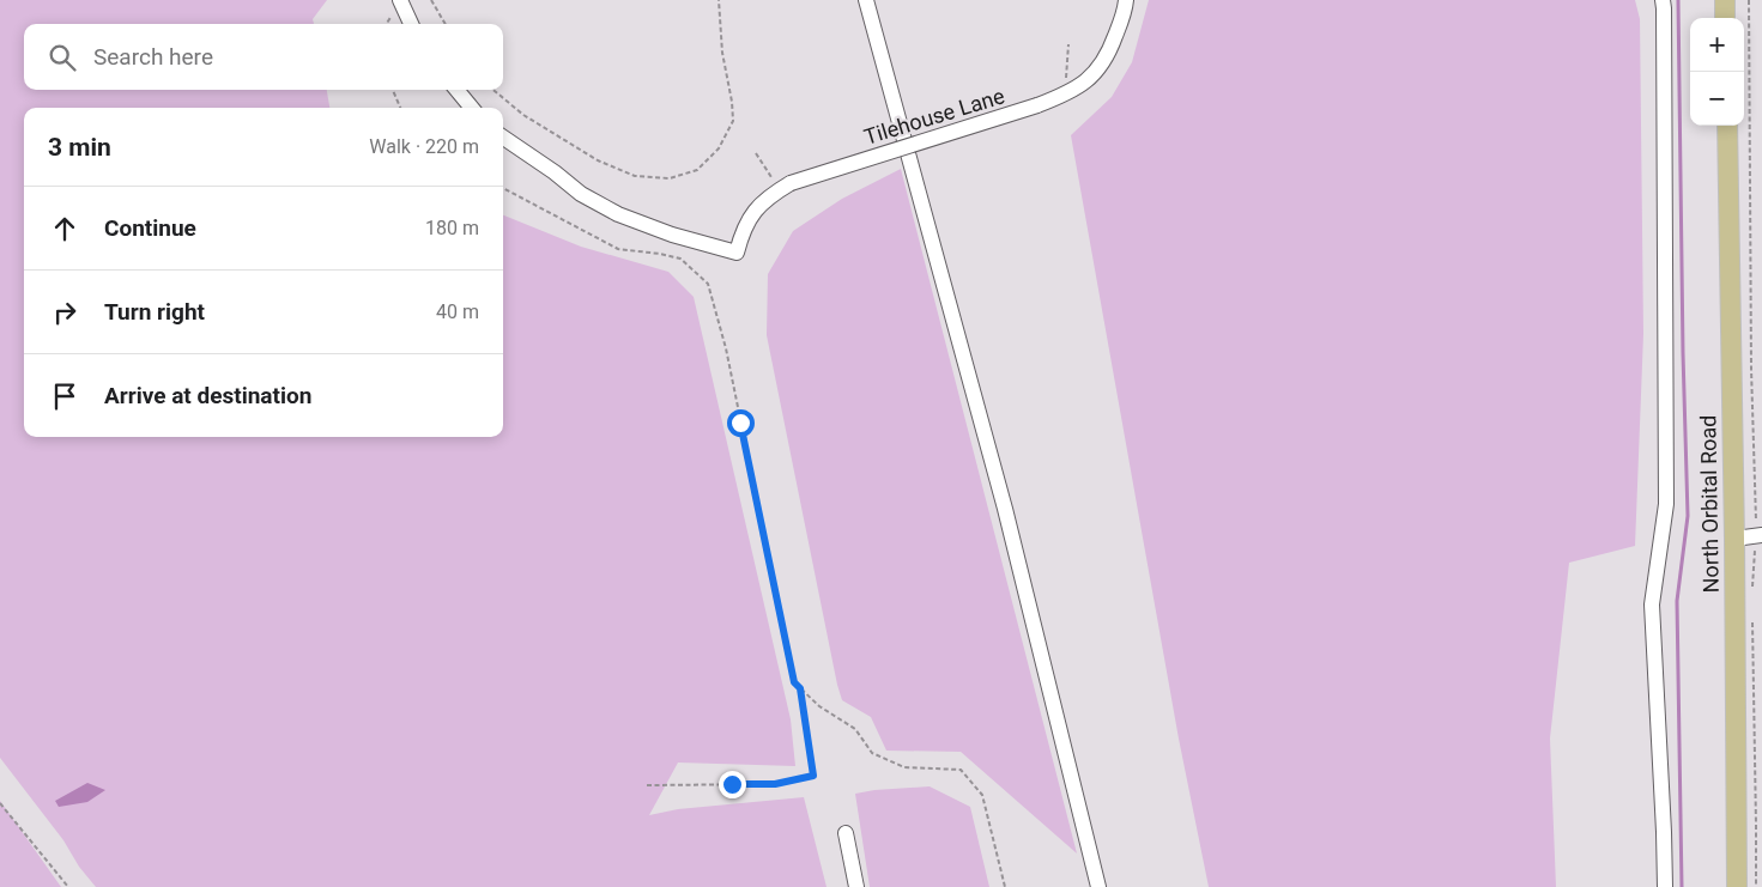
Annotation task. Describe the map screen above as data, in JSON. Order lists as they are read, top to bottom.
{
  "streets": {
    "main road": ["North Orbital Road"],
    "street": ["Tilehouse Lane"]
  },
  "page": {
    "map_buttons": ["+", "−"],
    "search": "Search here",
    "heading": ["3 min", "Walk · 220 m"],
    "list": [
      ["Continue", "180 m"],
      ["Turn right", "40 m"],
      "Arrive at destination"
    ]
  }
}
